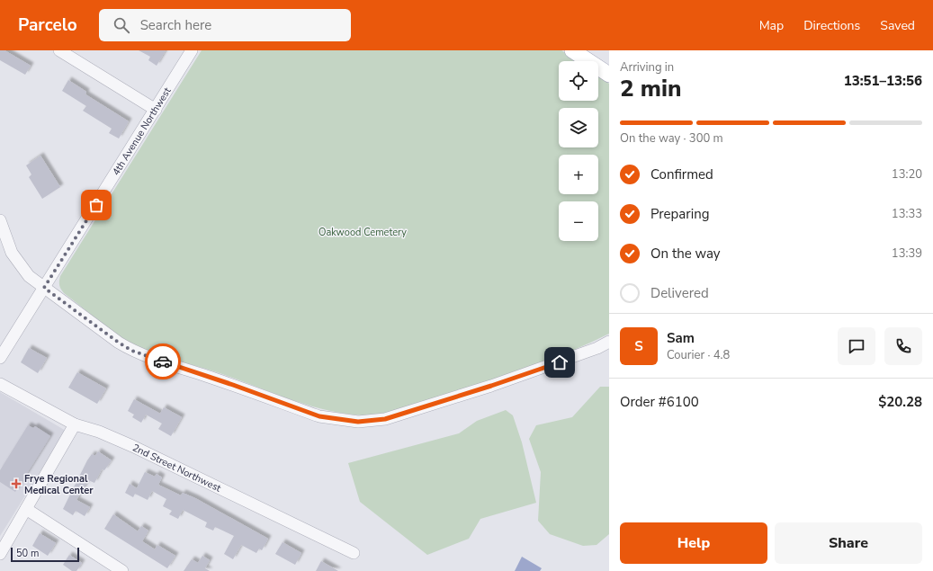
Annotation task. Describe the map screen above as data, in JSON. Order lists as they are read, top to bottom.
{
  "streets": {
    "street": ["4th Avenue Northwest", "2nd Street Northwest"]
  },
  "parks": ["Oakwood Cemetery"],
  "places": {
    "health": ["Frye Regional Medical Center"]
  },
  "scale_bar": "50 m",
  "page": {
    "header": "Parcelo",
    "search": "Search here",
    "nav": ["Map", "Directions", "Saved"],
    "heading": ["2 min", "Arriving in", "13:51–13:56"],
    "panel": [
      "Sam",
      "Courier · 4.8",
      "Order #6100",
      "$20.28"
    ],
    "map_buttons": ["+", "−"],
    "bar": "On the way · 300 m",
    "list": [
      ["Confirmed", "13:20"],
      ["Preparing", "13:33"],
      ["On the way", "13:39"],
      "Delivered"
    ],
    "round": "S",
    "buttons": ["Help", "Share"],
    "scale": "50 m"
  }
}
